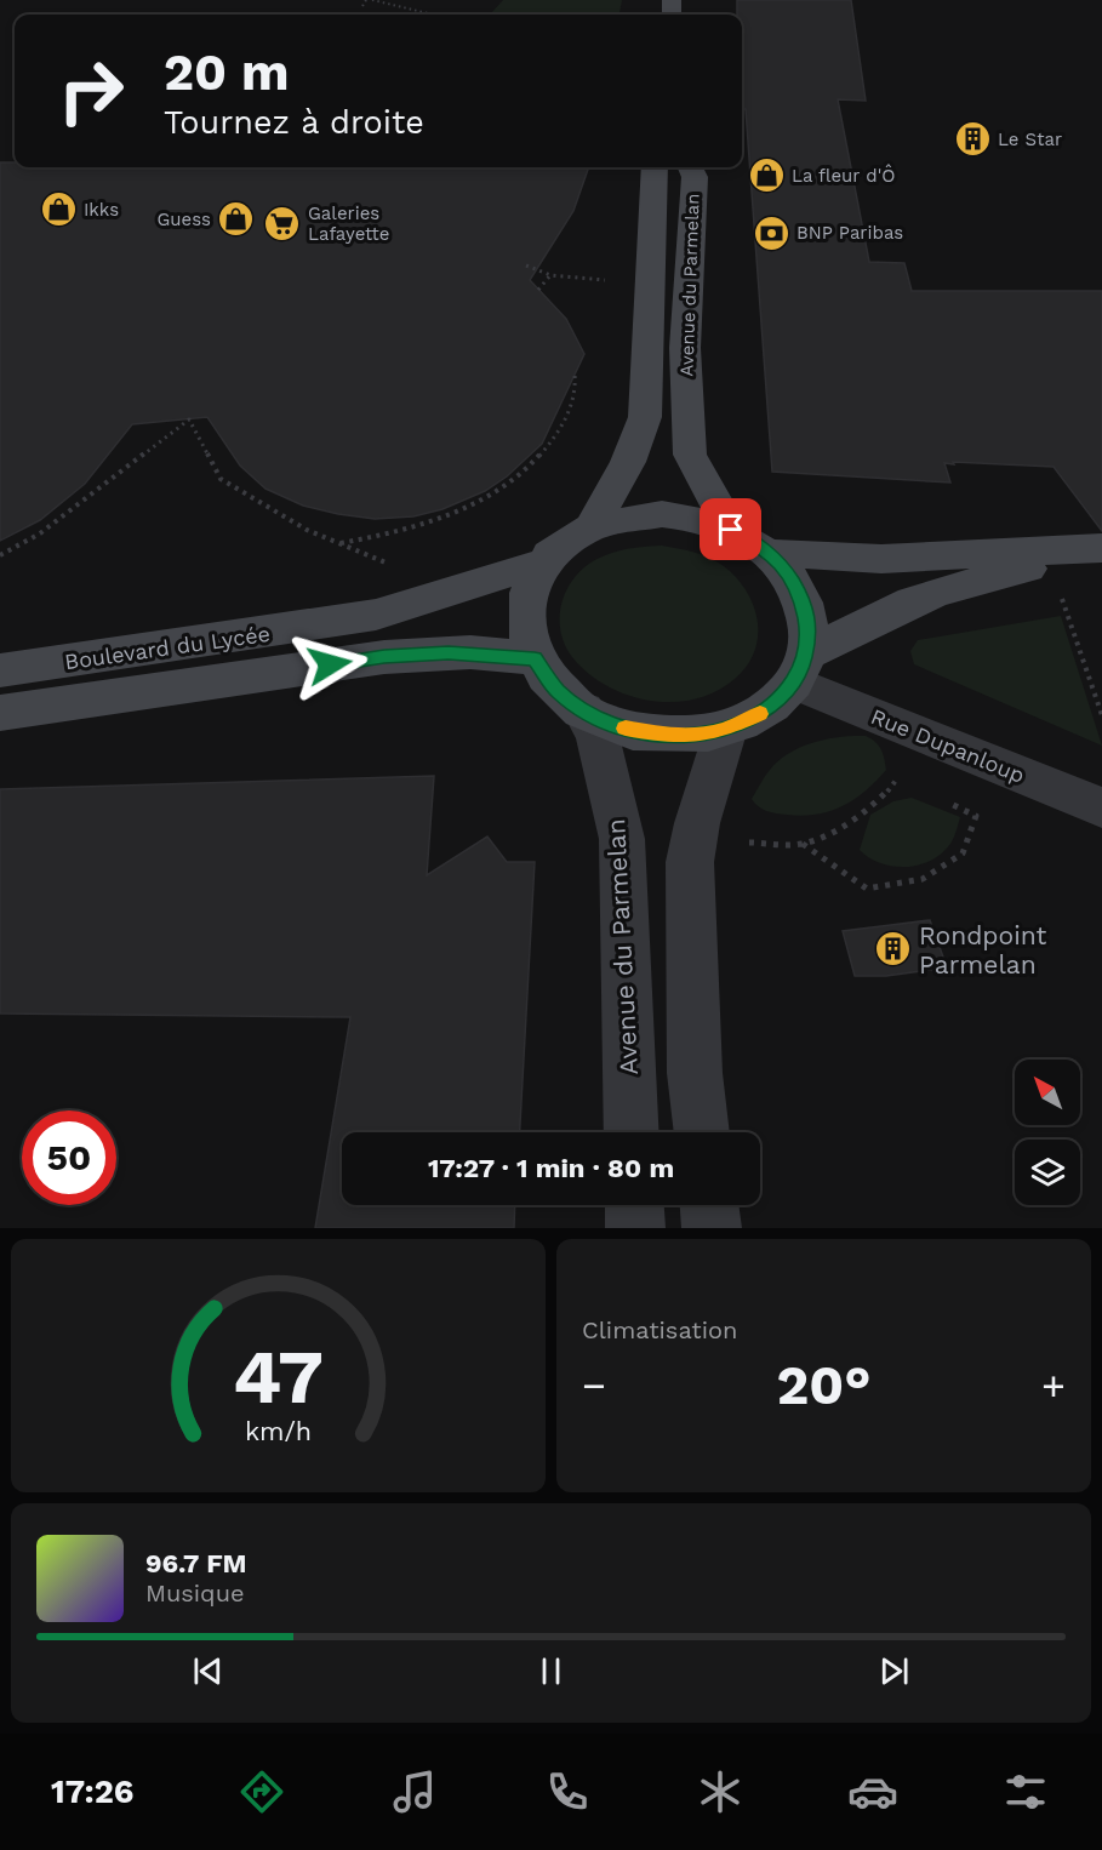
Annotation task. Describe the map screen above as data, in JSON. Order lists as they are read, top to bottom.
{
  "streets": {
    "main road": ["Avenue du Parmelan", "Boulevard du Lycée"],
    "street": ["Rue Dupanloup"]
  },
  "crossings": [
    ["Avenue du Parmelan", "Boulevard du Lycée"],
    ["Avenue du Parmelan", "Rue Dupanloup"],
    ["Boulevard du Lycée", "Rue Dupanloup"]
  ],
  "places": {
    "building": ["Le Star", "Rondpoint Parmelan"],
    "shop": ["La fleur d'Ô", "Ikks", "Guess"],
    "supermarket": ["Galeries Lafayette"],
    "bank": ["BNP Paribas"]
  },
  "north": "top left",
  "page": {
    "turn": ["20 m", "Tournez à droite"],
    "limit": "50",
    "trip": "17:27 · 1 min · 80 m",
    "tile": "Climatisation",
    "heat": ["−", "20°", "+"],
    "song": ["96.7 FM", "Musique"],
    "tabs": "17:26",
    "gauge": ["47", "km/h"]
  }
}
